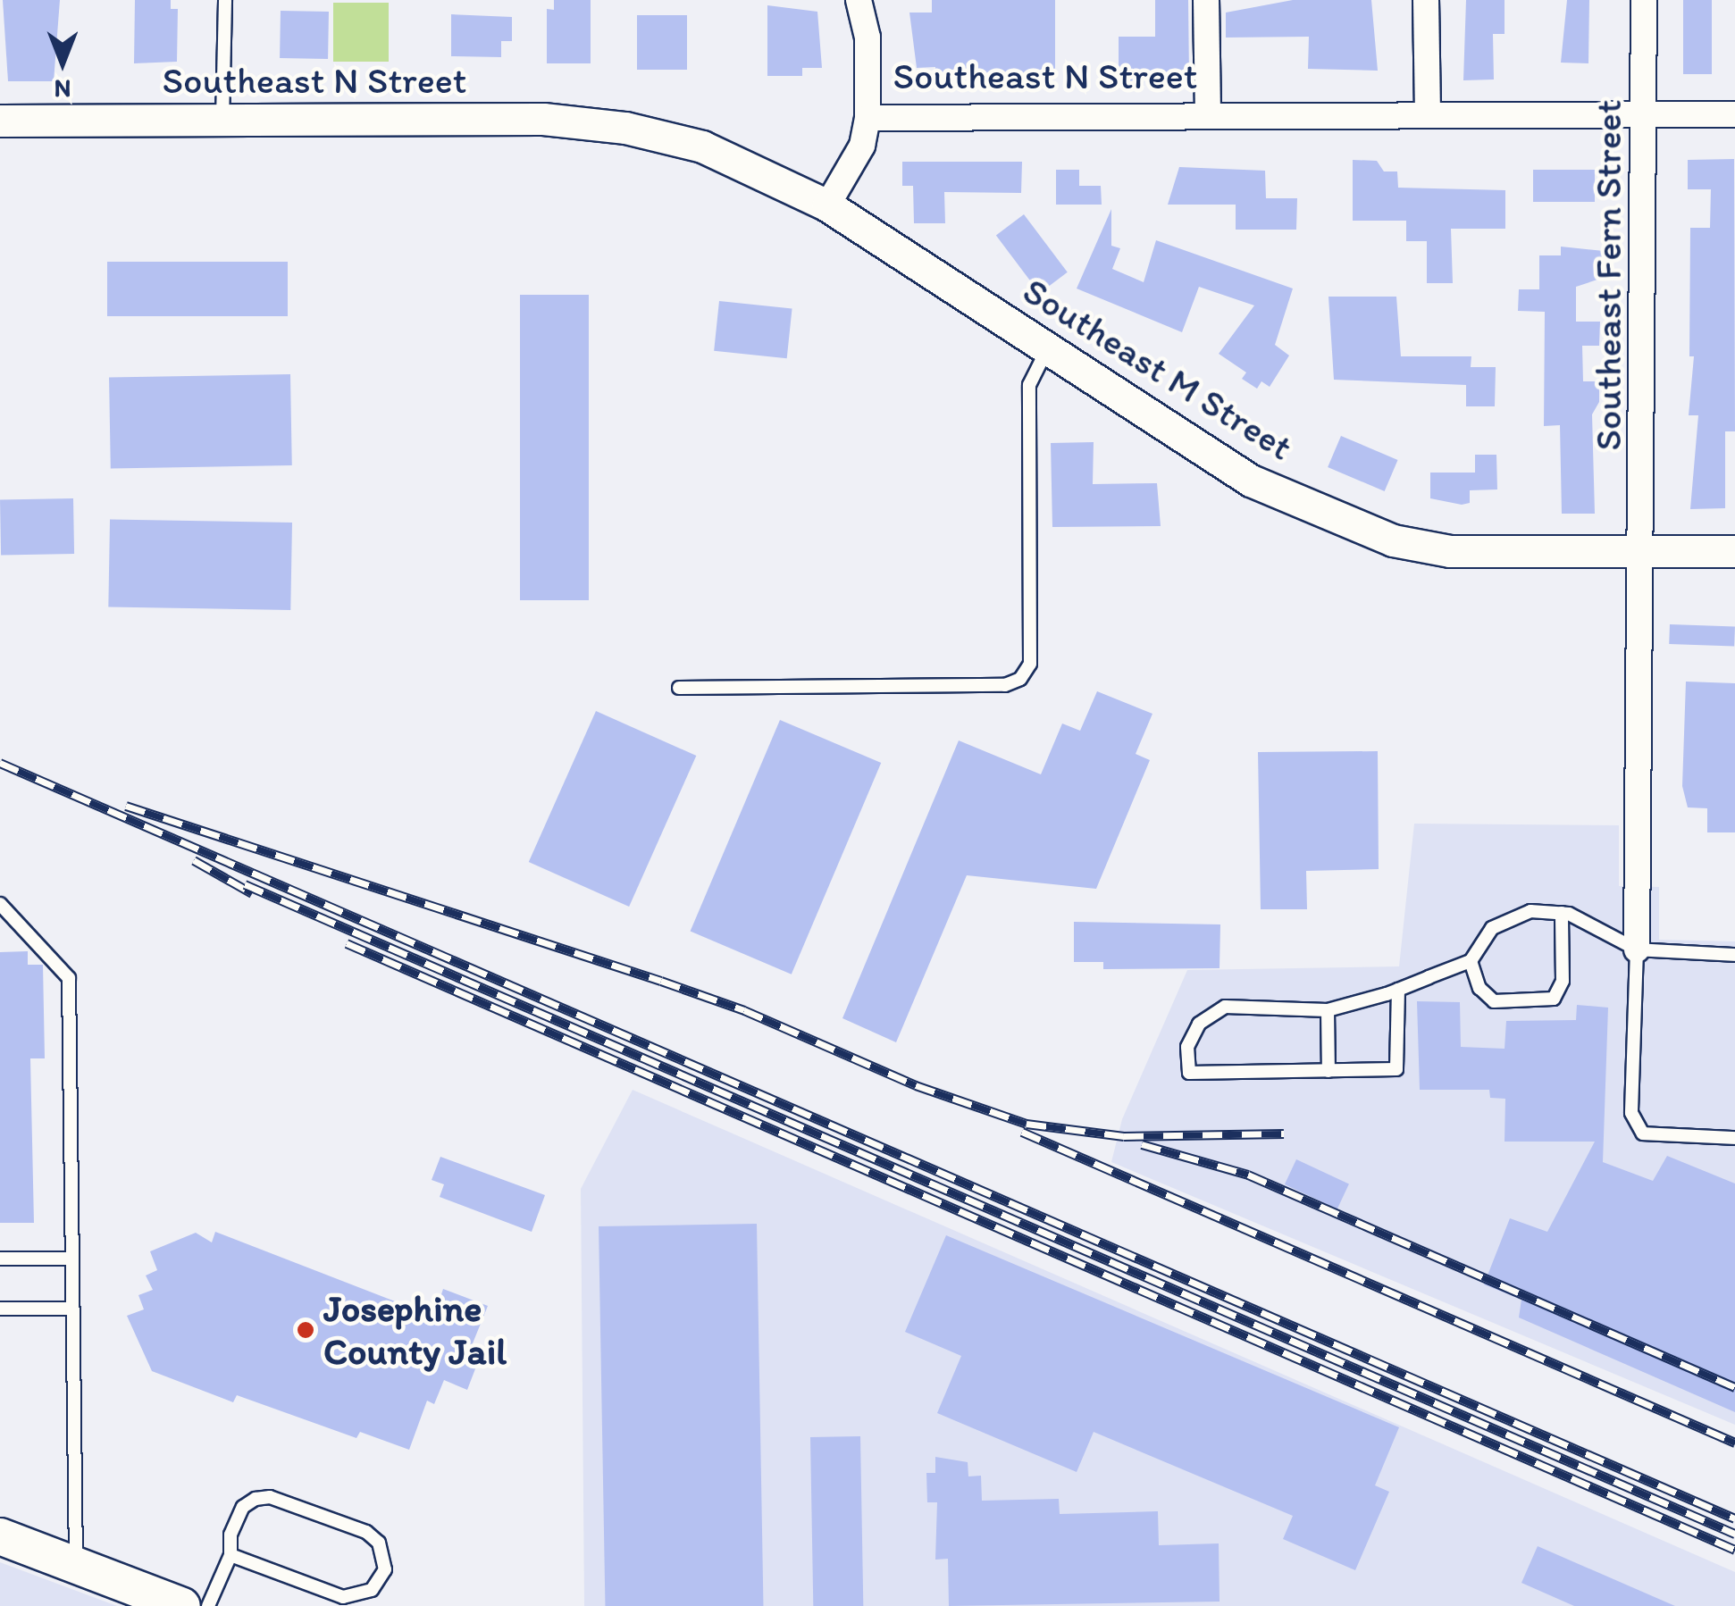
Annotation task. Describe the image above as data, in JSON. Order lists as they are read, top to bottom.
{
  "streets": {
    "street": ["Southeast N Street", "Southeast Fern Street", "Southeast M Street"]
  },
  "crossings": [
    ["Southeast N Street", "Southeast Fern Street"],
    ["Southeast N Street", "Southeast M Street"],
    ["Southeast Fern Street", "Southeast M Street"]
  ],
  "places": ["Josephine County Jail"],
  "north": "bottom"
}
